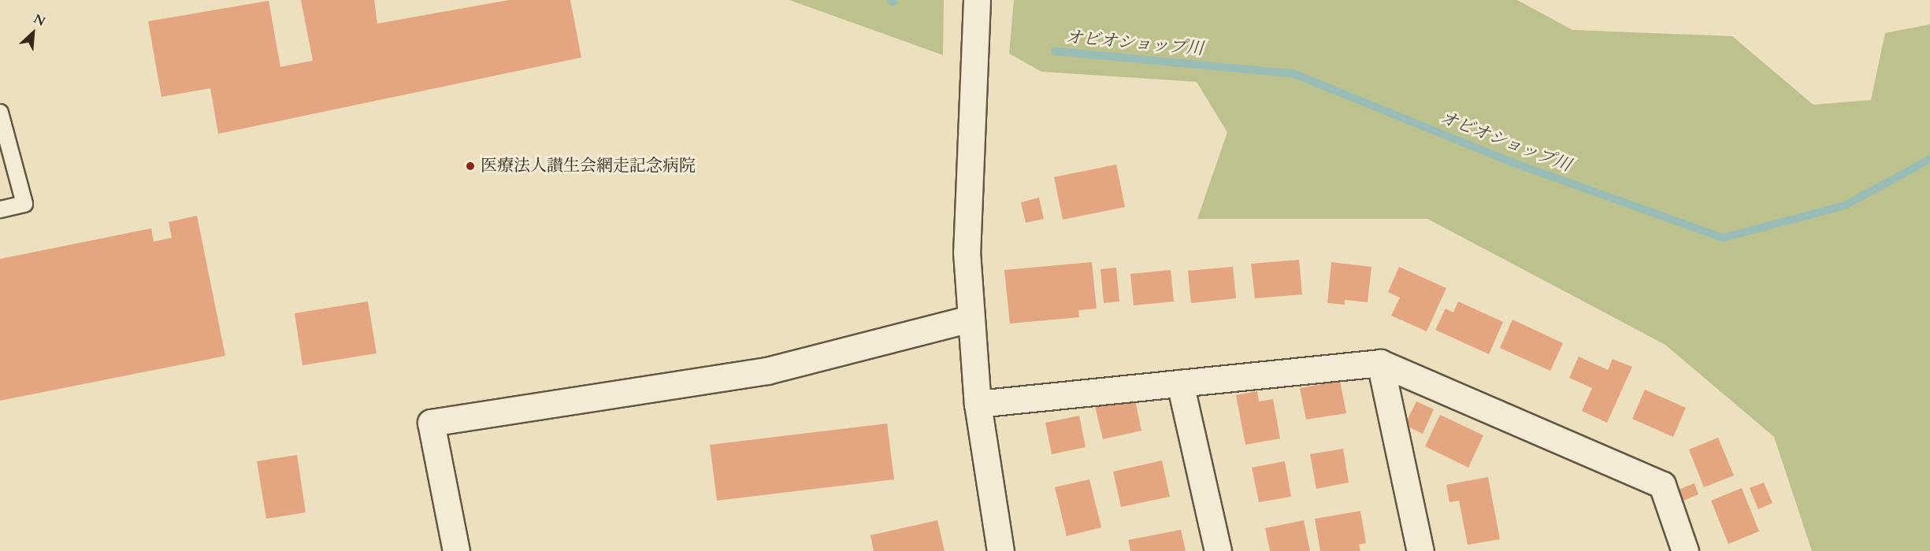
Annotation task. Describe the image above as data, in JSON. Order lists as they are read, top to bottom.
{
  "water": ["オビオショップ川"],
  "places": ["医療法人讃生会網走記念病院"],
  "north": "top right"
}
